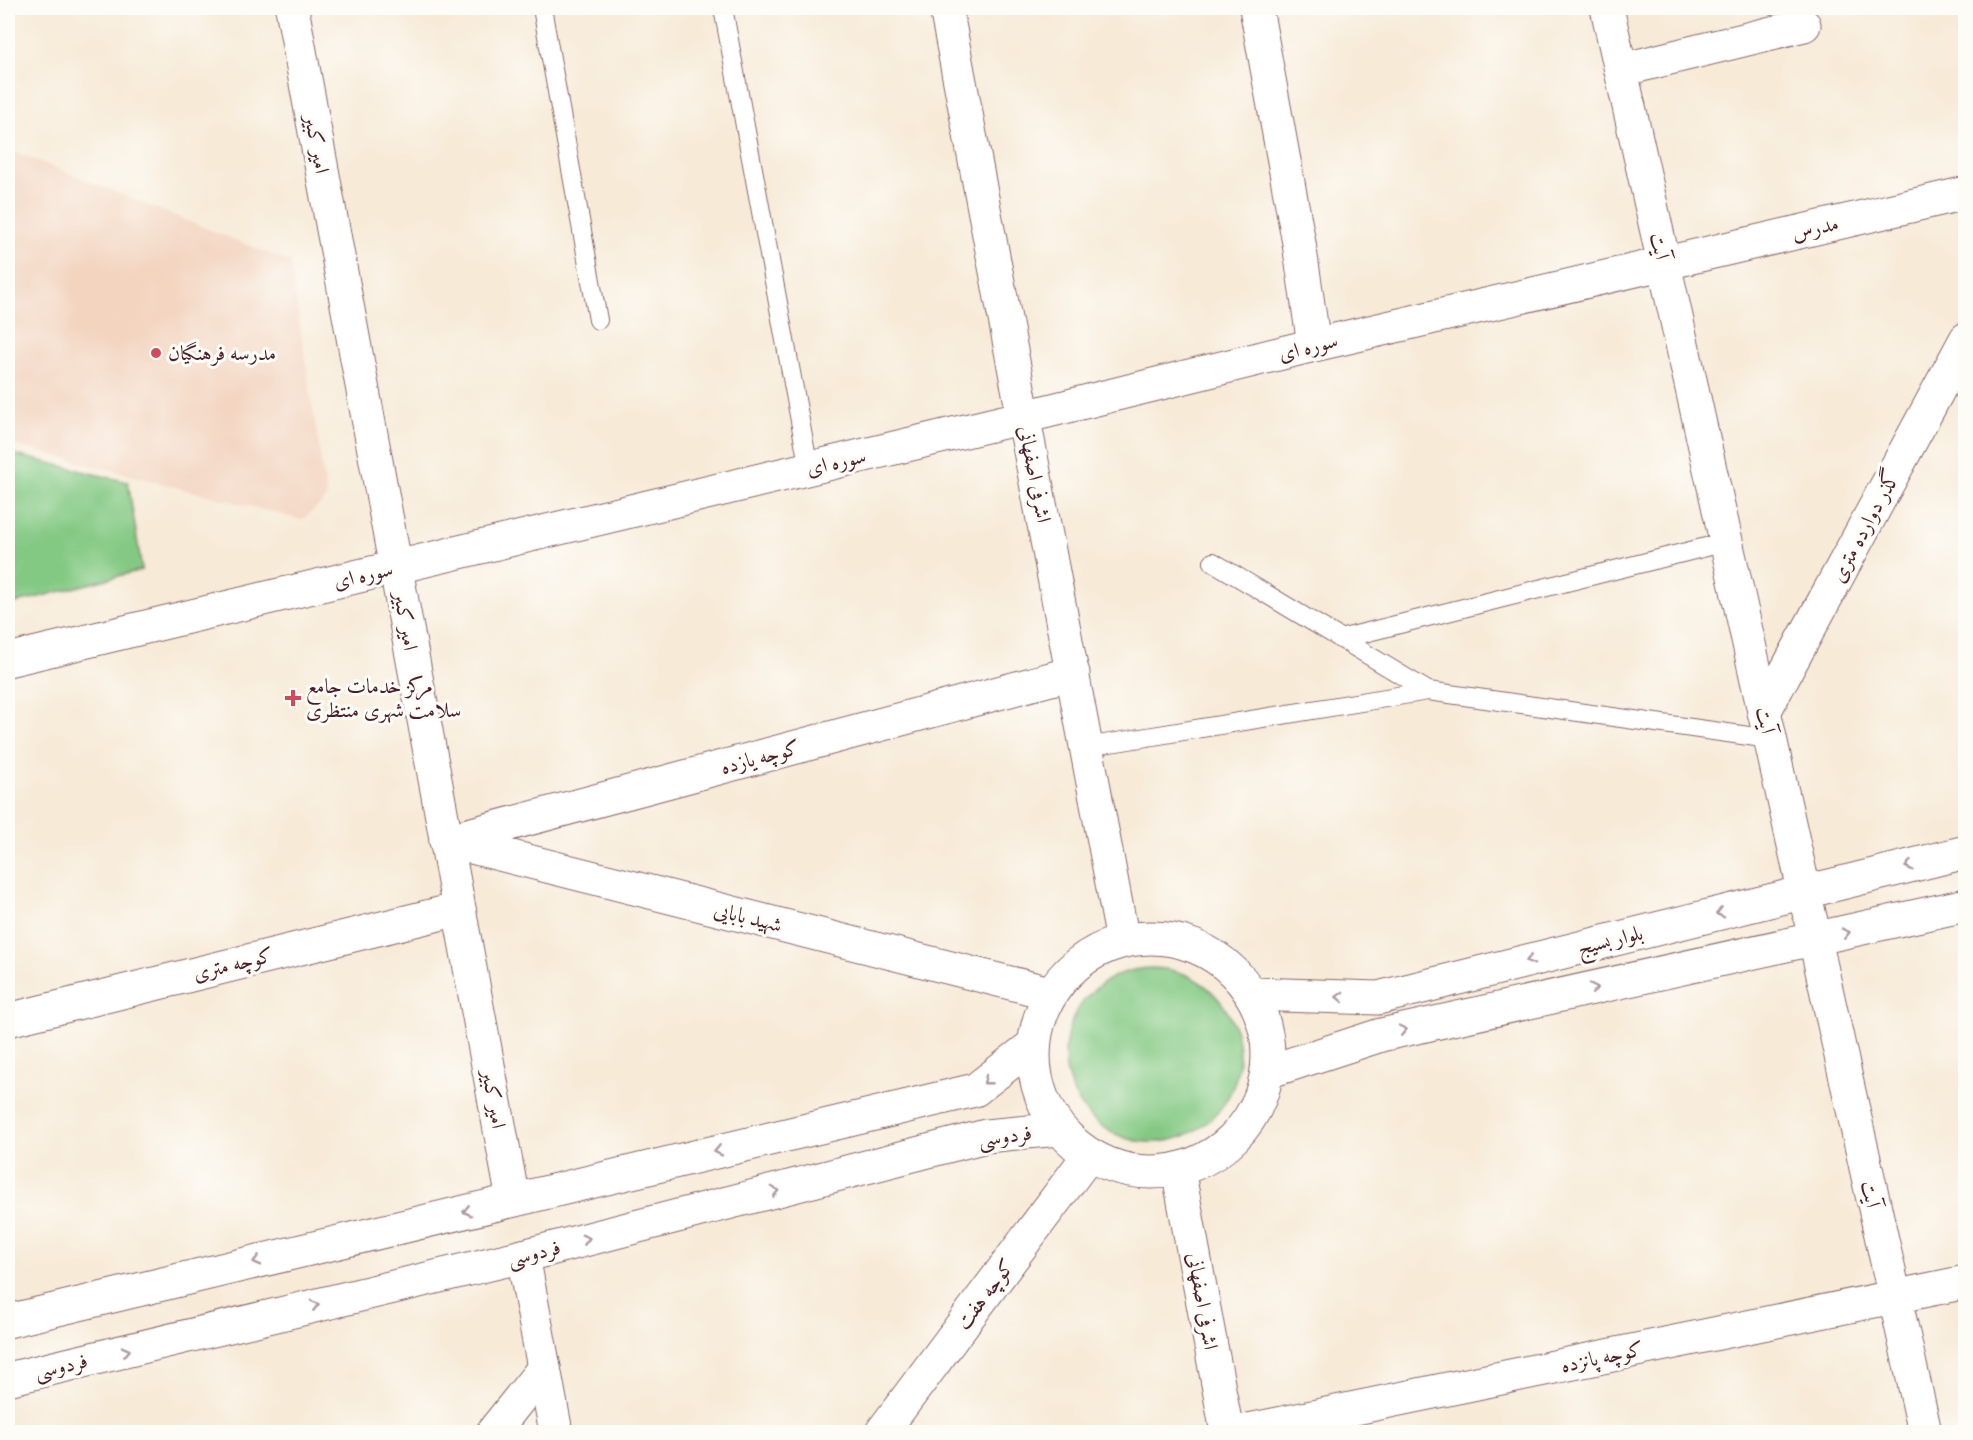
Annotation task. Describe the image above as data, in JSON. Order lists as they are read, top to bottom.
{
  "streets": {
    "street": [
      "امیر کبیر",
      "مدرس",
      "آیت",
      "سوره ای",
      "اشرفی اصفهانی",
      "گذر دوارده متری",
      "کوچه یازده",
      "شهید بابایی",
      "بلوار بسیج",
      "کوچه متری",
      "فردوسی",
      "کوچه هفت",
      "کوچه پانزده"
    ]
  },
  "crossings": [
    ["امیر کبیر", "سوره ای"],
    ["امیر کبیر", "کوچه یازده"],
    ["امیر کبیر", "شهید بابایی"],
    ["امیر کبیر", "کوچه متری"],
    ["مدرس", "آیت"],
    ["مدرس", "سوره ای"],
    ["آیت", "سوره ای"],
    ["آیت", "گذر دوارده متری"],
    ["آیت", "بلوار بسیج"],
    ["آیت", "کوچه پانزده"],
    ["سوره ای", "اشرفی اصفهانی"],
    ["اشرفی اصفهانی", "کوچه یازده"],
    ["کوچه یازده", "شهید بابایی"]
  ],
  "places": {
    "other": ["مدرسه فرهنگیان"],
    "health": ["مرکز خدمات جامع سلامت شهری منتظری"]
  }
}
